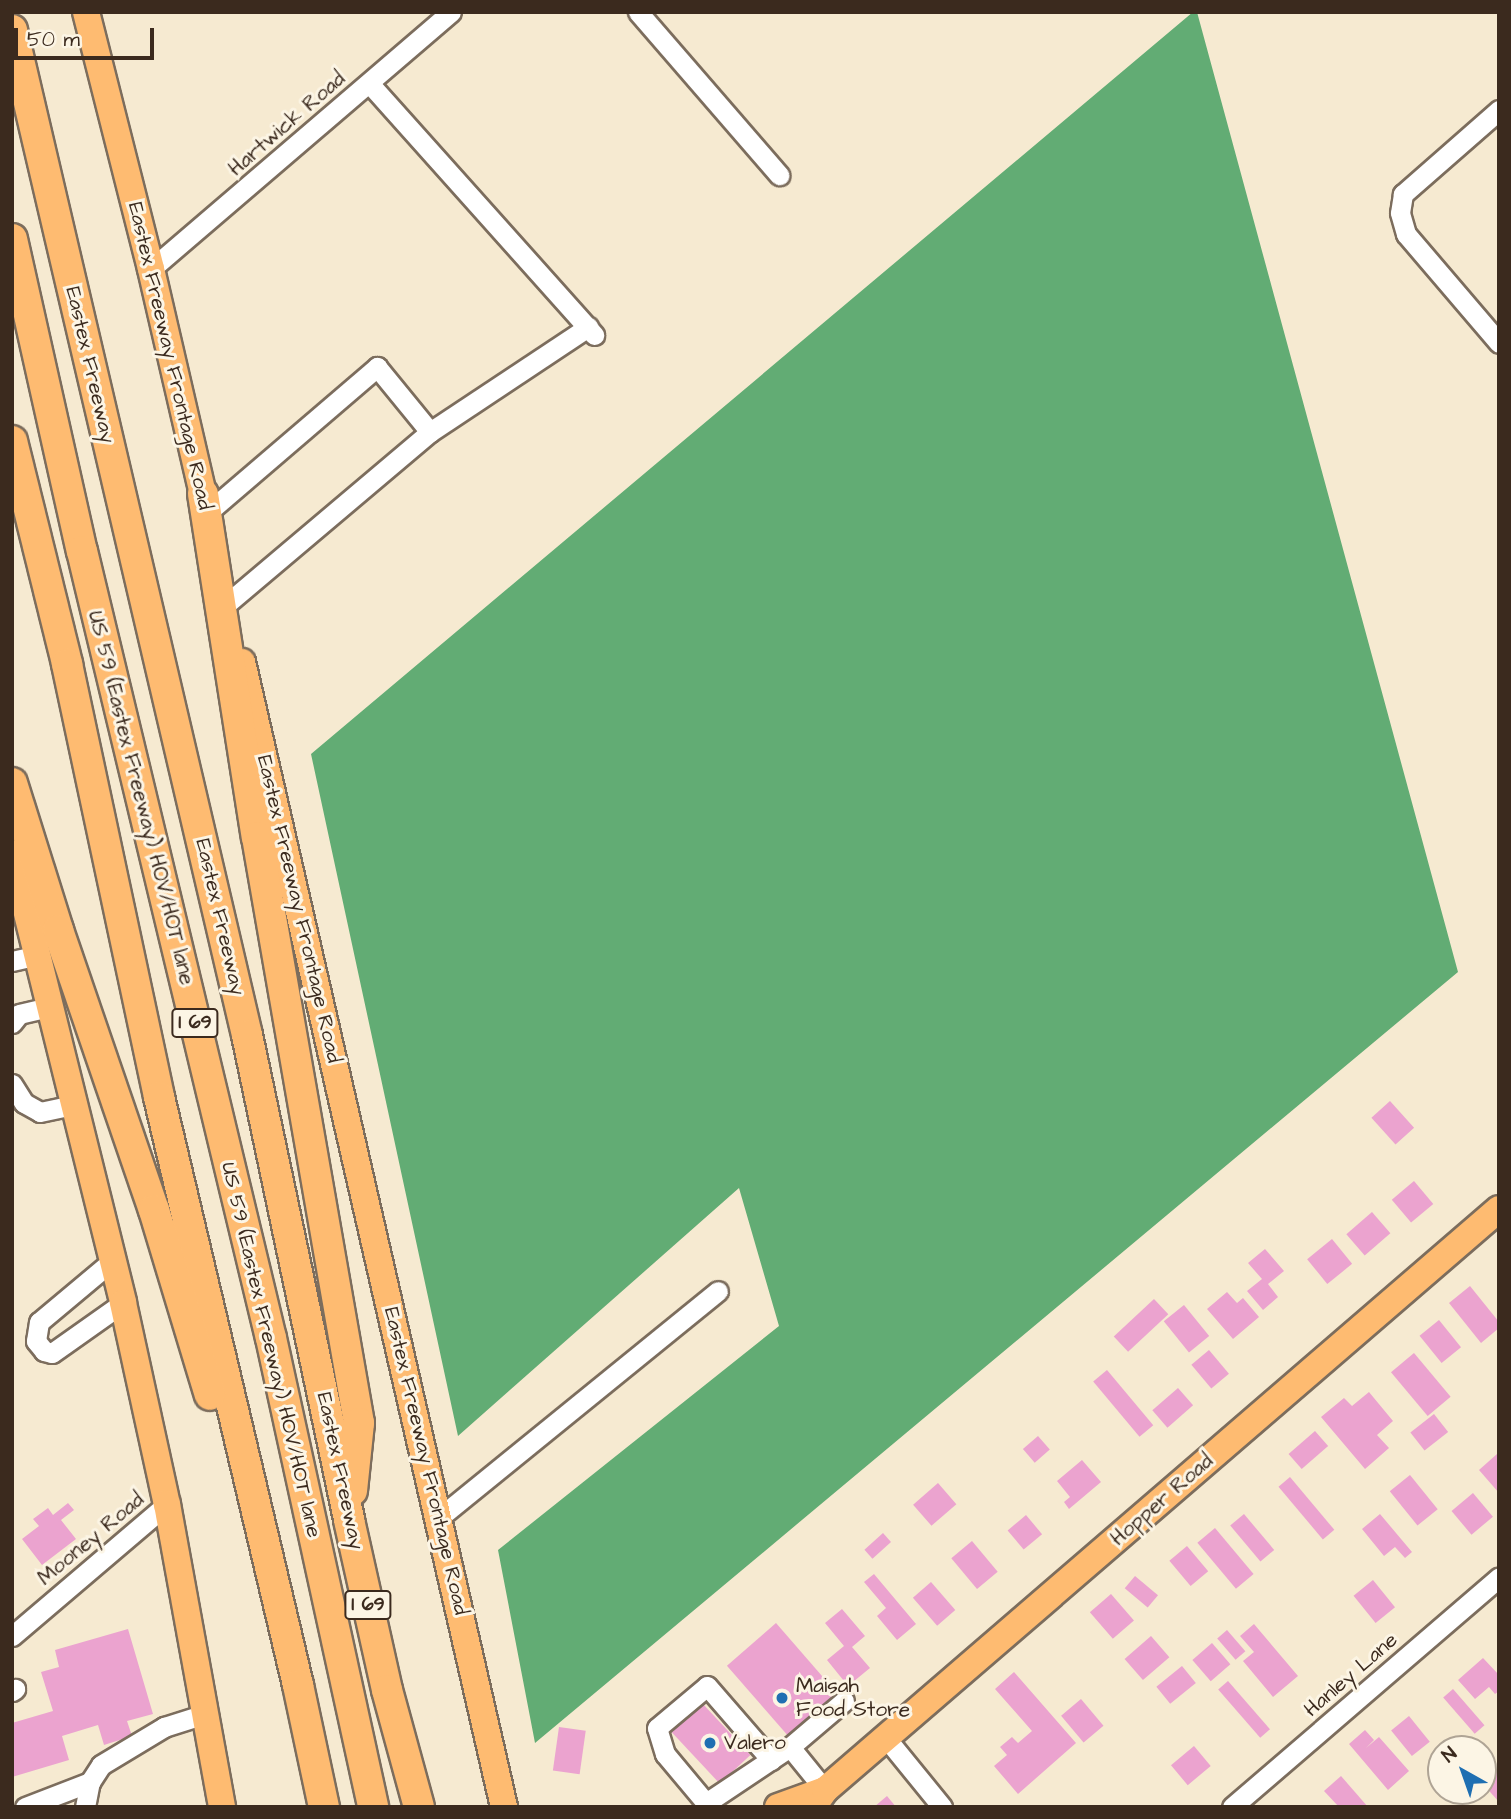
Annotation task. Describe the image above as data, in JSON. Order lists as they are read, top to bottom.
{
  "streets": {
    "highway": ["Eastex Freeway", "US 59 (Eastex Freeway) HOV/HOT lane", "I 69"],
    "main road": ["Eastex Freeway Frontage Road", "Hopper Road"],
    "street": ["Hartwick Road", "Mooney Road", "Hanley Lane"]
  },
  "crossings": [
    ["Hartwick Road", "Eastex Freeway Frontage Road"]
  ],
  "places": ["Maisah Food Store", "Valero"],
  "scale_bar": "50 m",
  "north": "top left"
}
